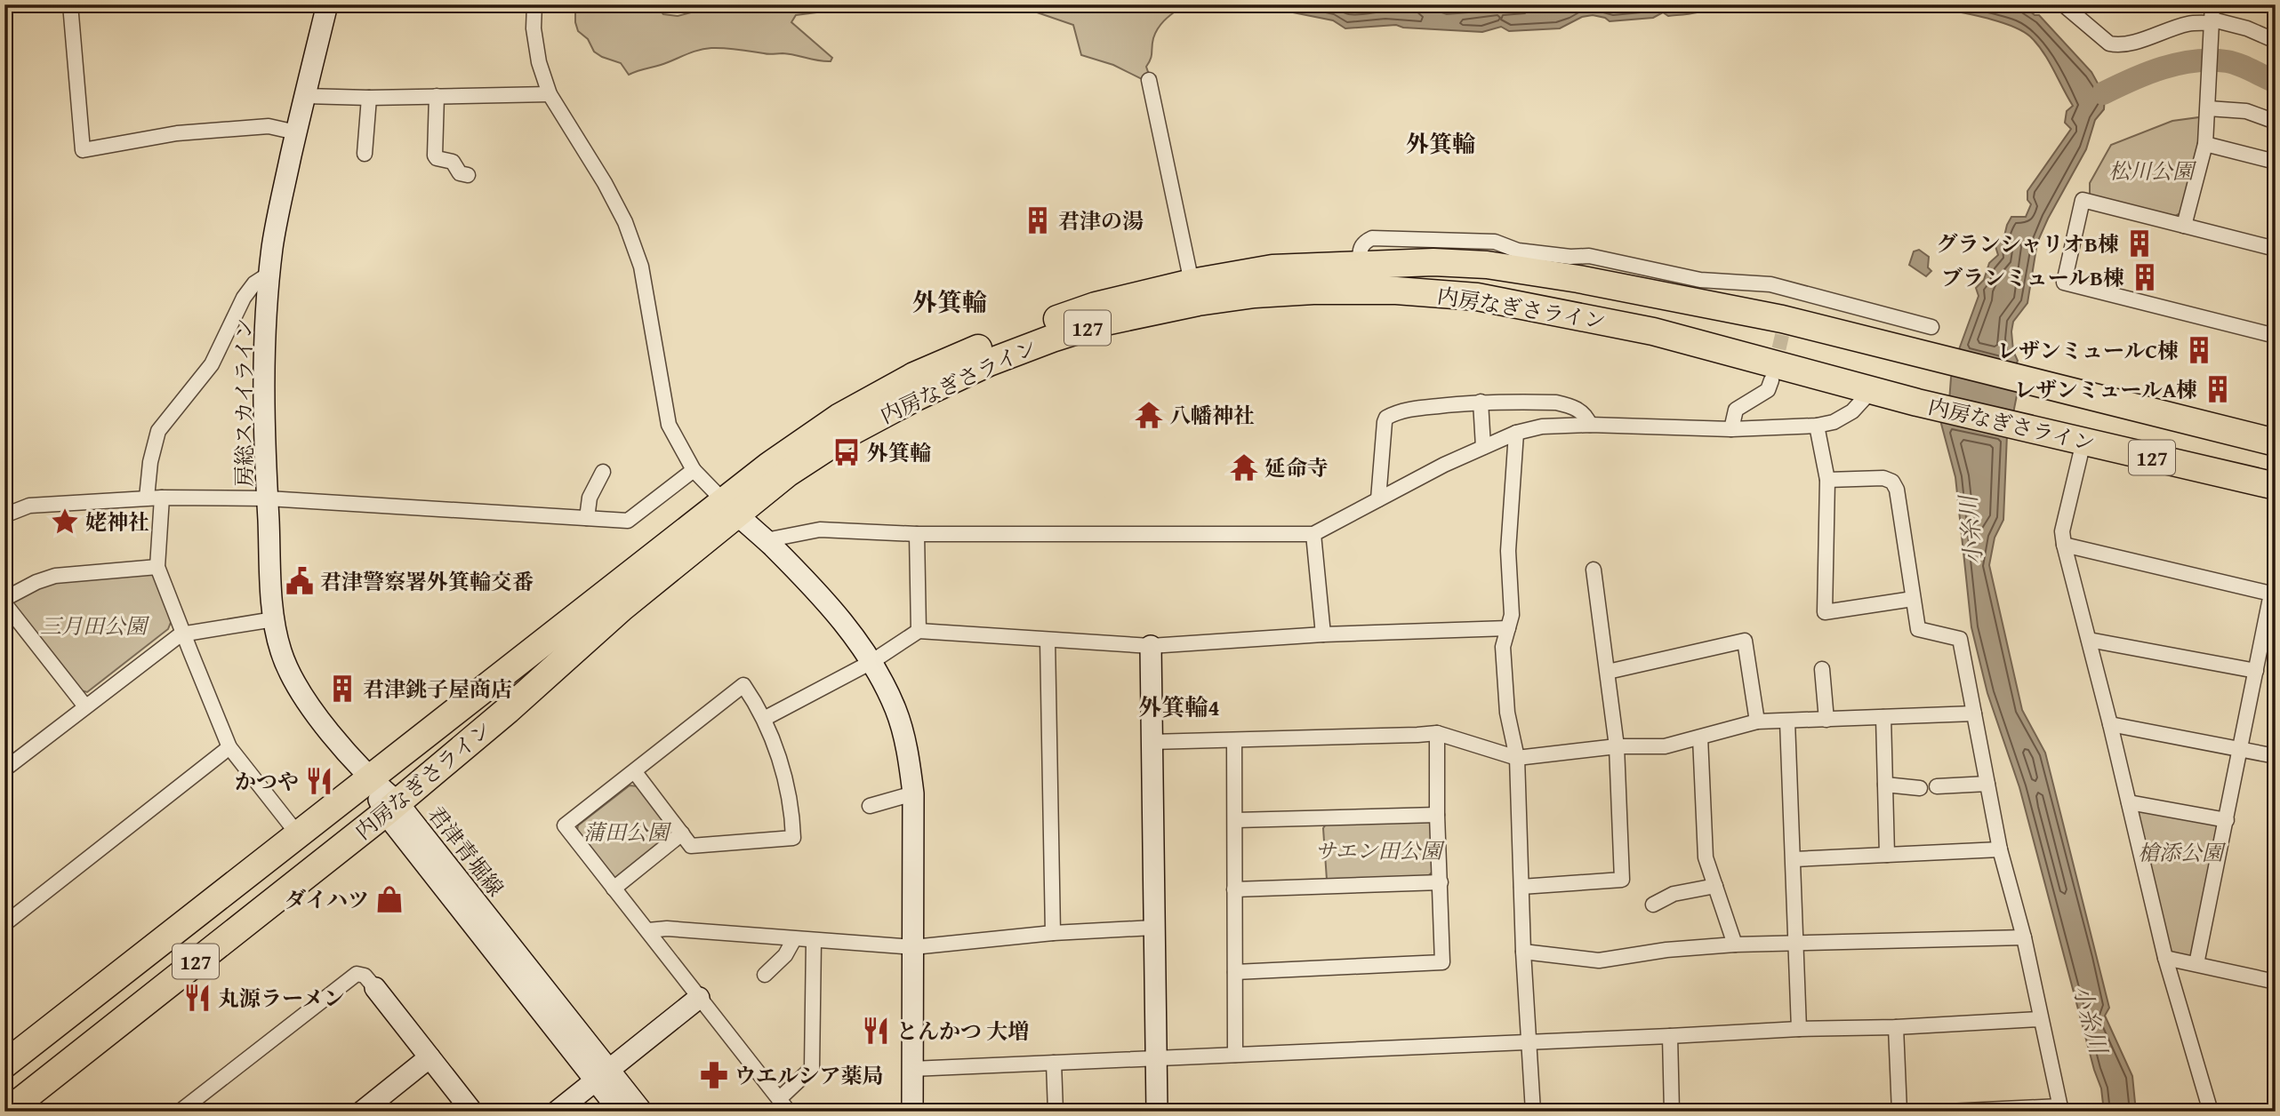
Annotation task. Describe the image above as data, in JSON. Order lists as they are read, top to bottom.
{
  "streets": {
    "highway": ["内房なぎさライン", "127"],
    "street": ["房総スカイライン", "君津青堀線"]
  },
  "crossings": [
    ["内房なぎさライン", "房総スカイライン"],
    ["内房なぎさライン", "君津青堀線"],
    ["房総スカイライン", "君津青堀線"]
  ],
  "districts": ["外箕輪", "外箕輪", "外箕輪4"],
  "water": ["小糸川"],
  "parks": [
    "松川公園",
    "三月田公園",
    "蒲田公園",
    "サエン田公園",
    "槍添公園"
  ],
  "places": {
    "building": [
      "君津の湯",
      "グランシャリオB棟",
      "ブランミュールB棟",
      "レザンミュールC棟",
      "レザンミュールA棟",
      "君津銚子屋商店"
    ],
    "temple": ["八幡神社", "延命寺"],
    "bus stop": ["外箕輪"],
    "place": ["姥神社"],
    "public building": ["君津警察署外箕輪交番"],
    "restaurant": ["かつや", "丸源ラーメン", "とんかつ 大増"],
    "shop": ["ダイハツ"],
    "pharmacy": ["ウエルシア薬局"]
  }
}
